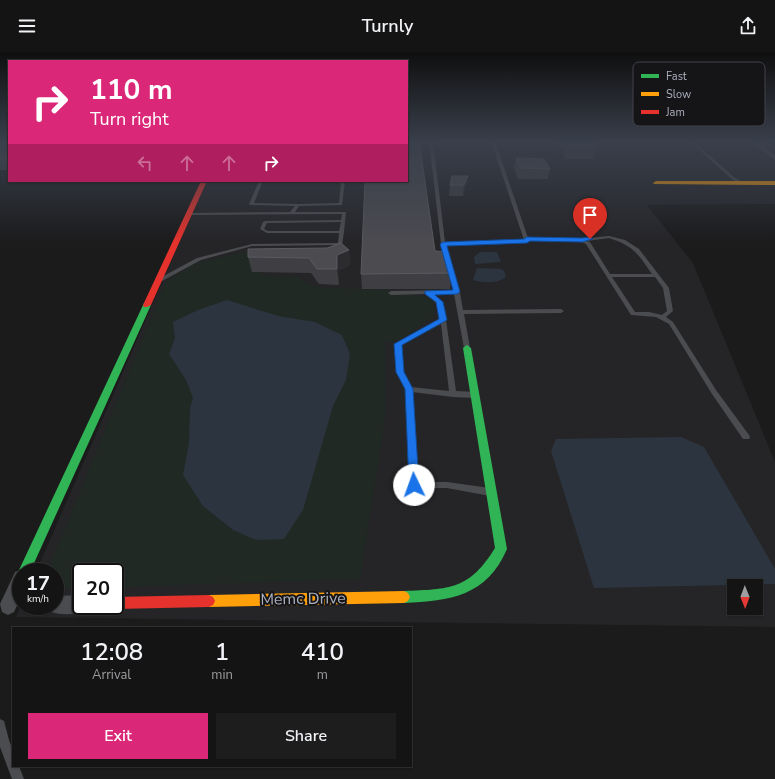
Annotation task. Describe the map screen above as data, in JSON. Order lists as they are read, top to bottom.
{
  "streets": {
    "street": ["Memc Drive"]
  },
  "legend": ["Fast", "Slow", "Jam"],
  "north": "bottom",
  "page": {
    "header": "Turnly",
    "turn": ["110 m", "Turn right"],
    "speed": "17 km/h",
    "limit": "20",
    "eta": [
      "12:08",
      "Arrival",
      "1",
      "min",
      "410",
      "m"
    ],
    "buttons": ["Exit", "Share"]
  }
}
